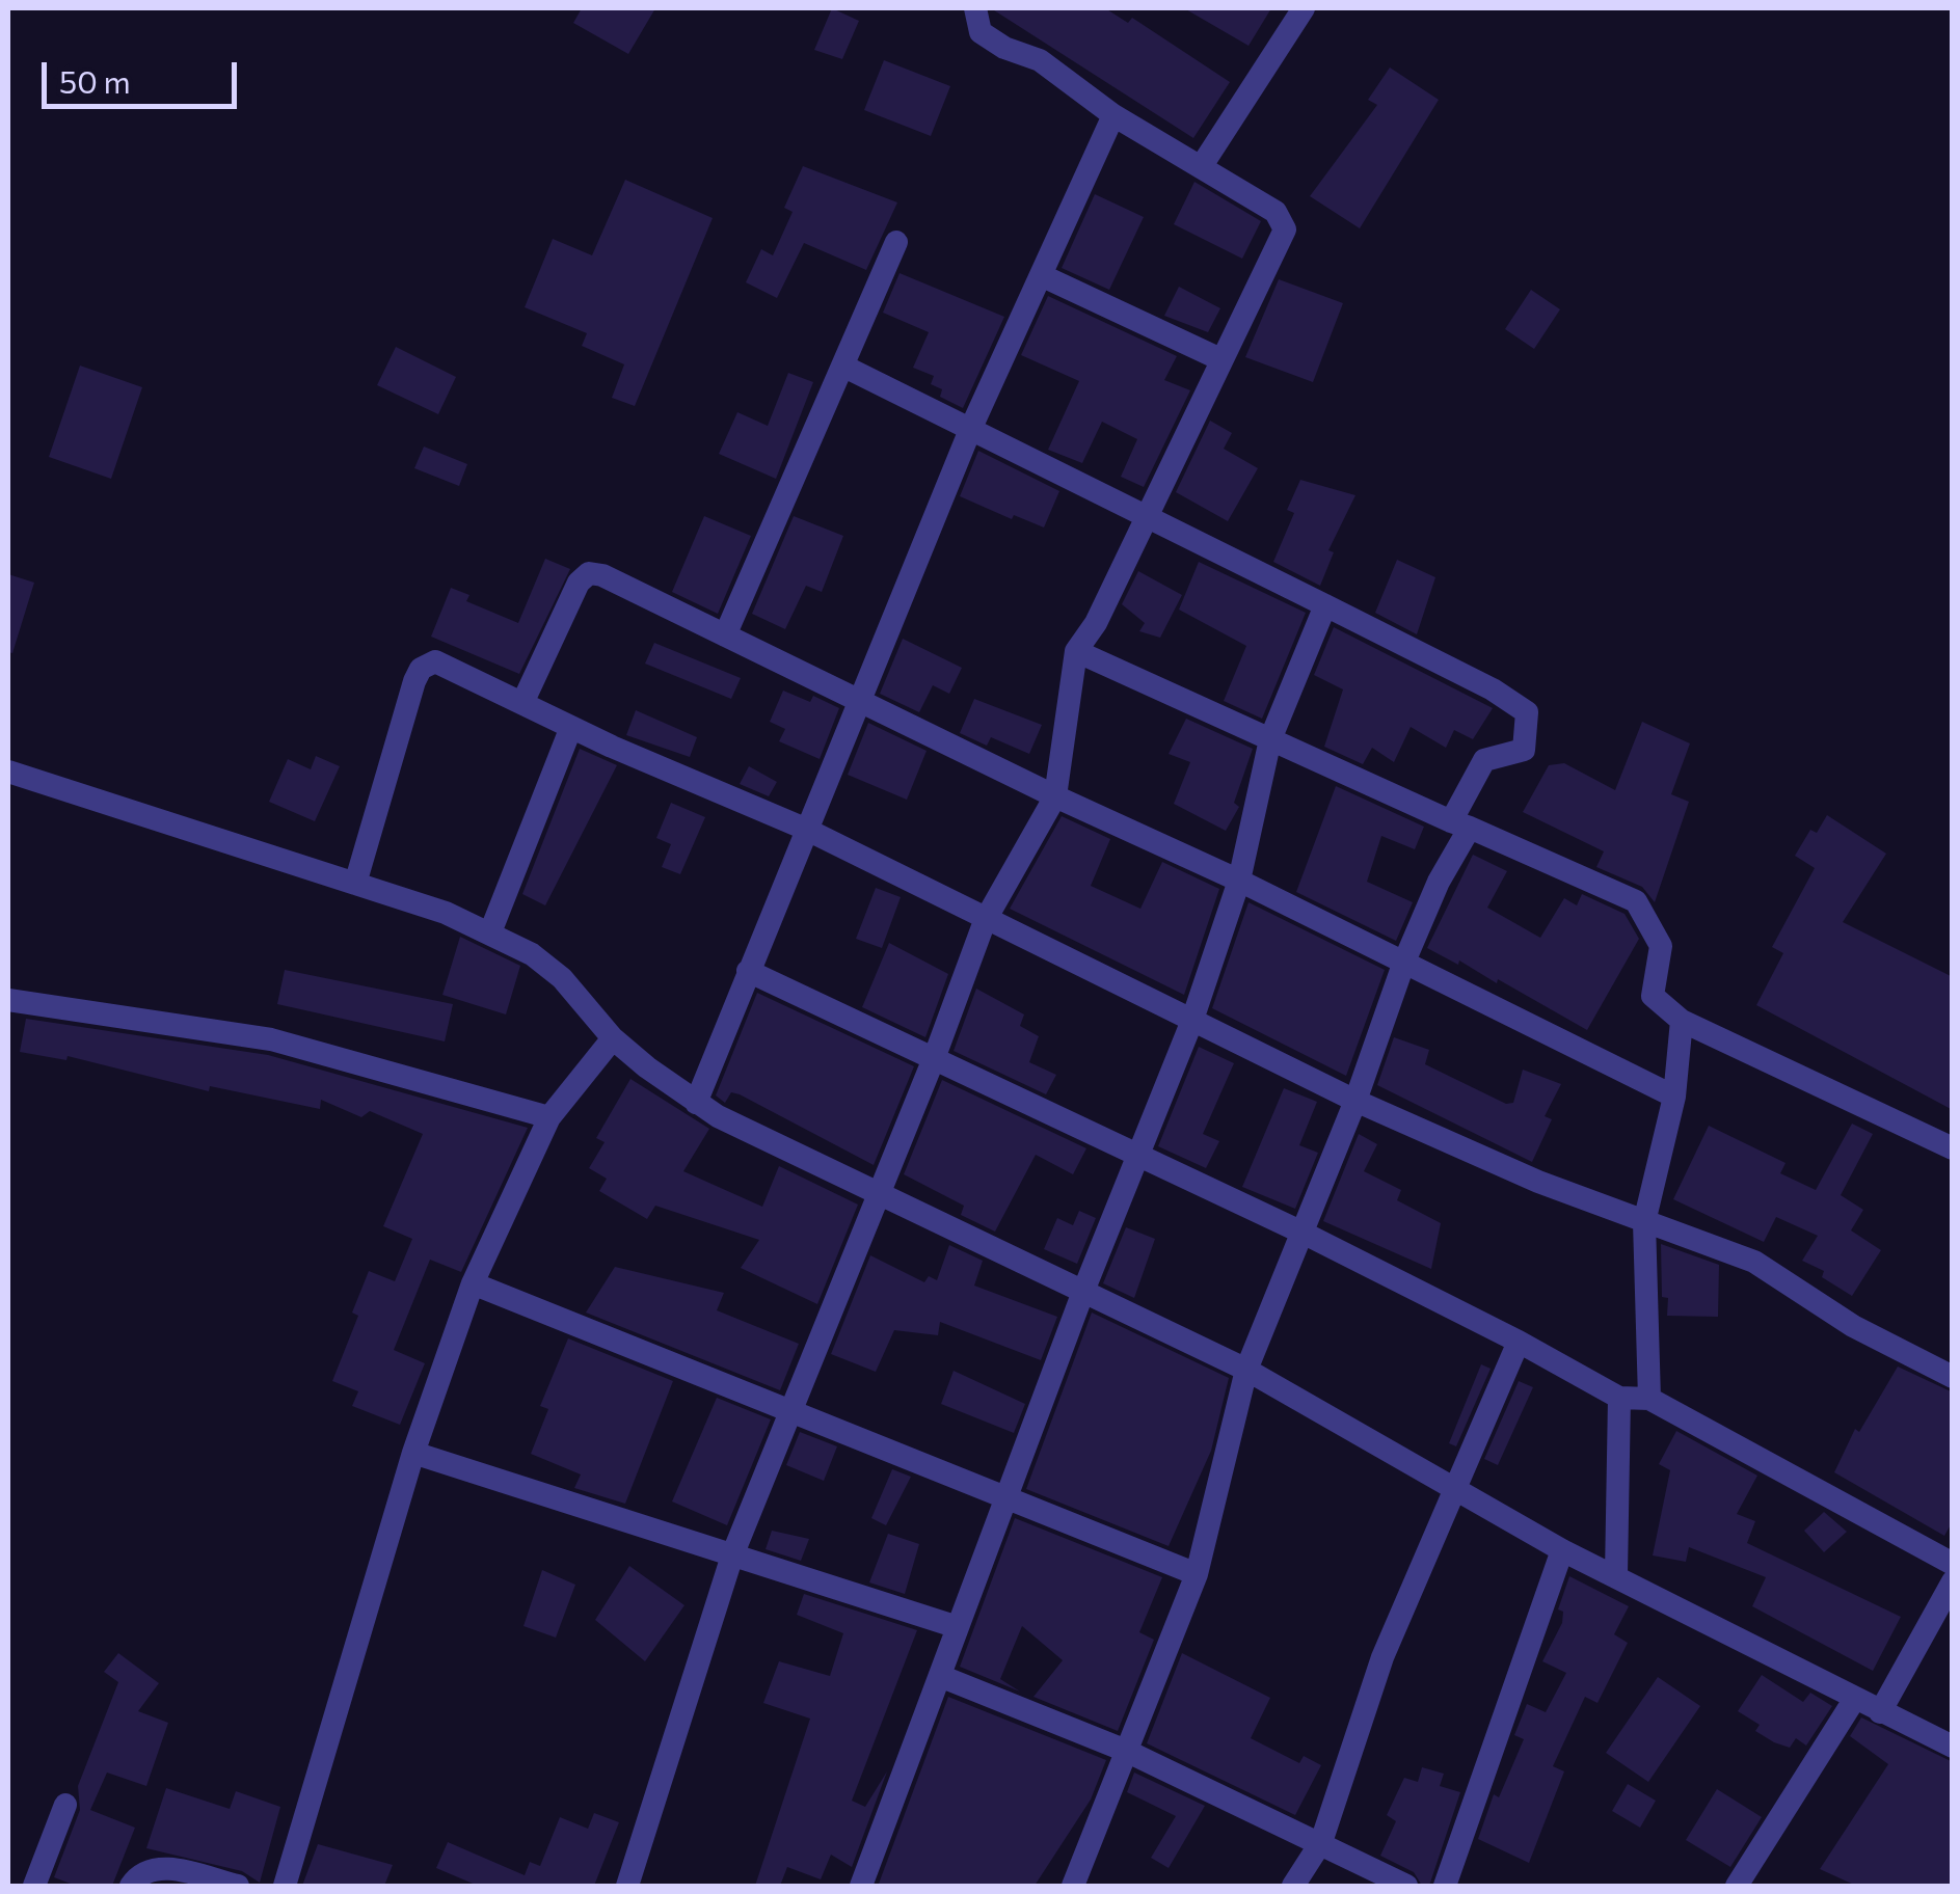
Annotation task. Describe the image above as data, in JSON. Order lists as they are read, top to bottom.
{
  "scale_bar": "50 m"
}
